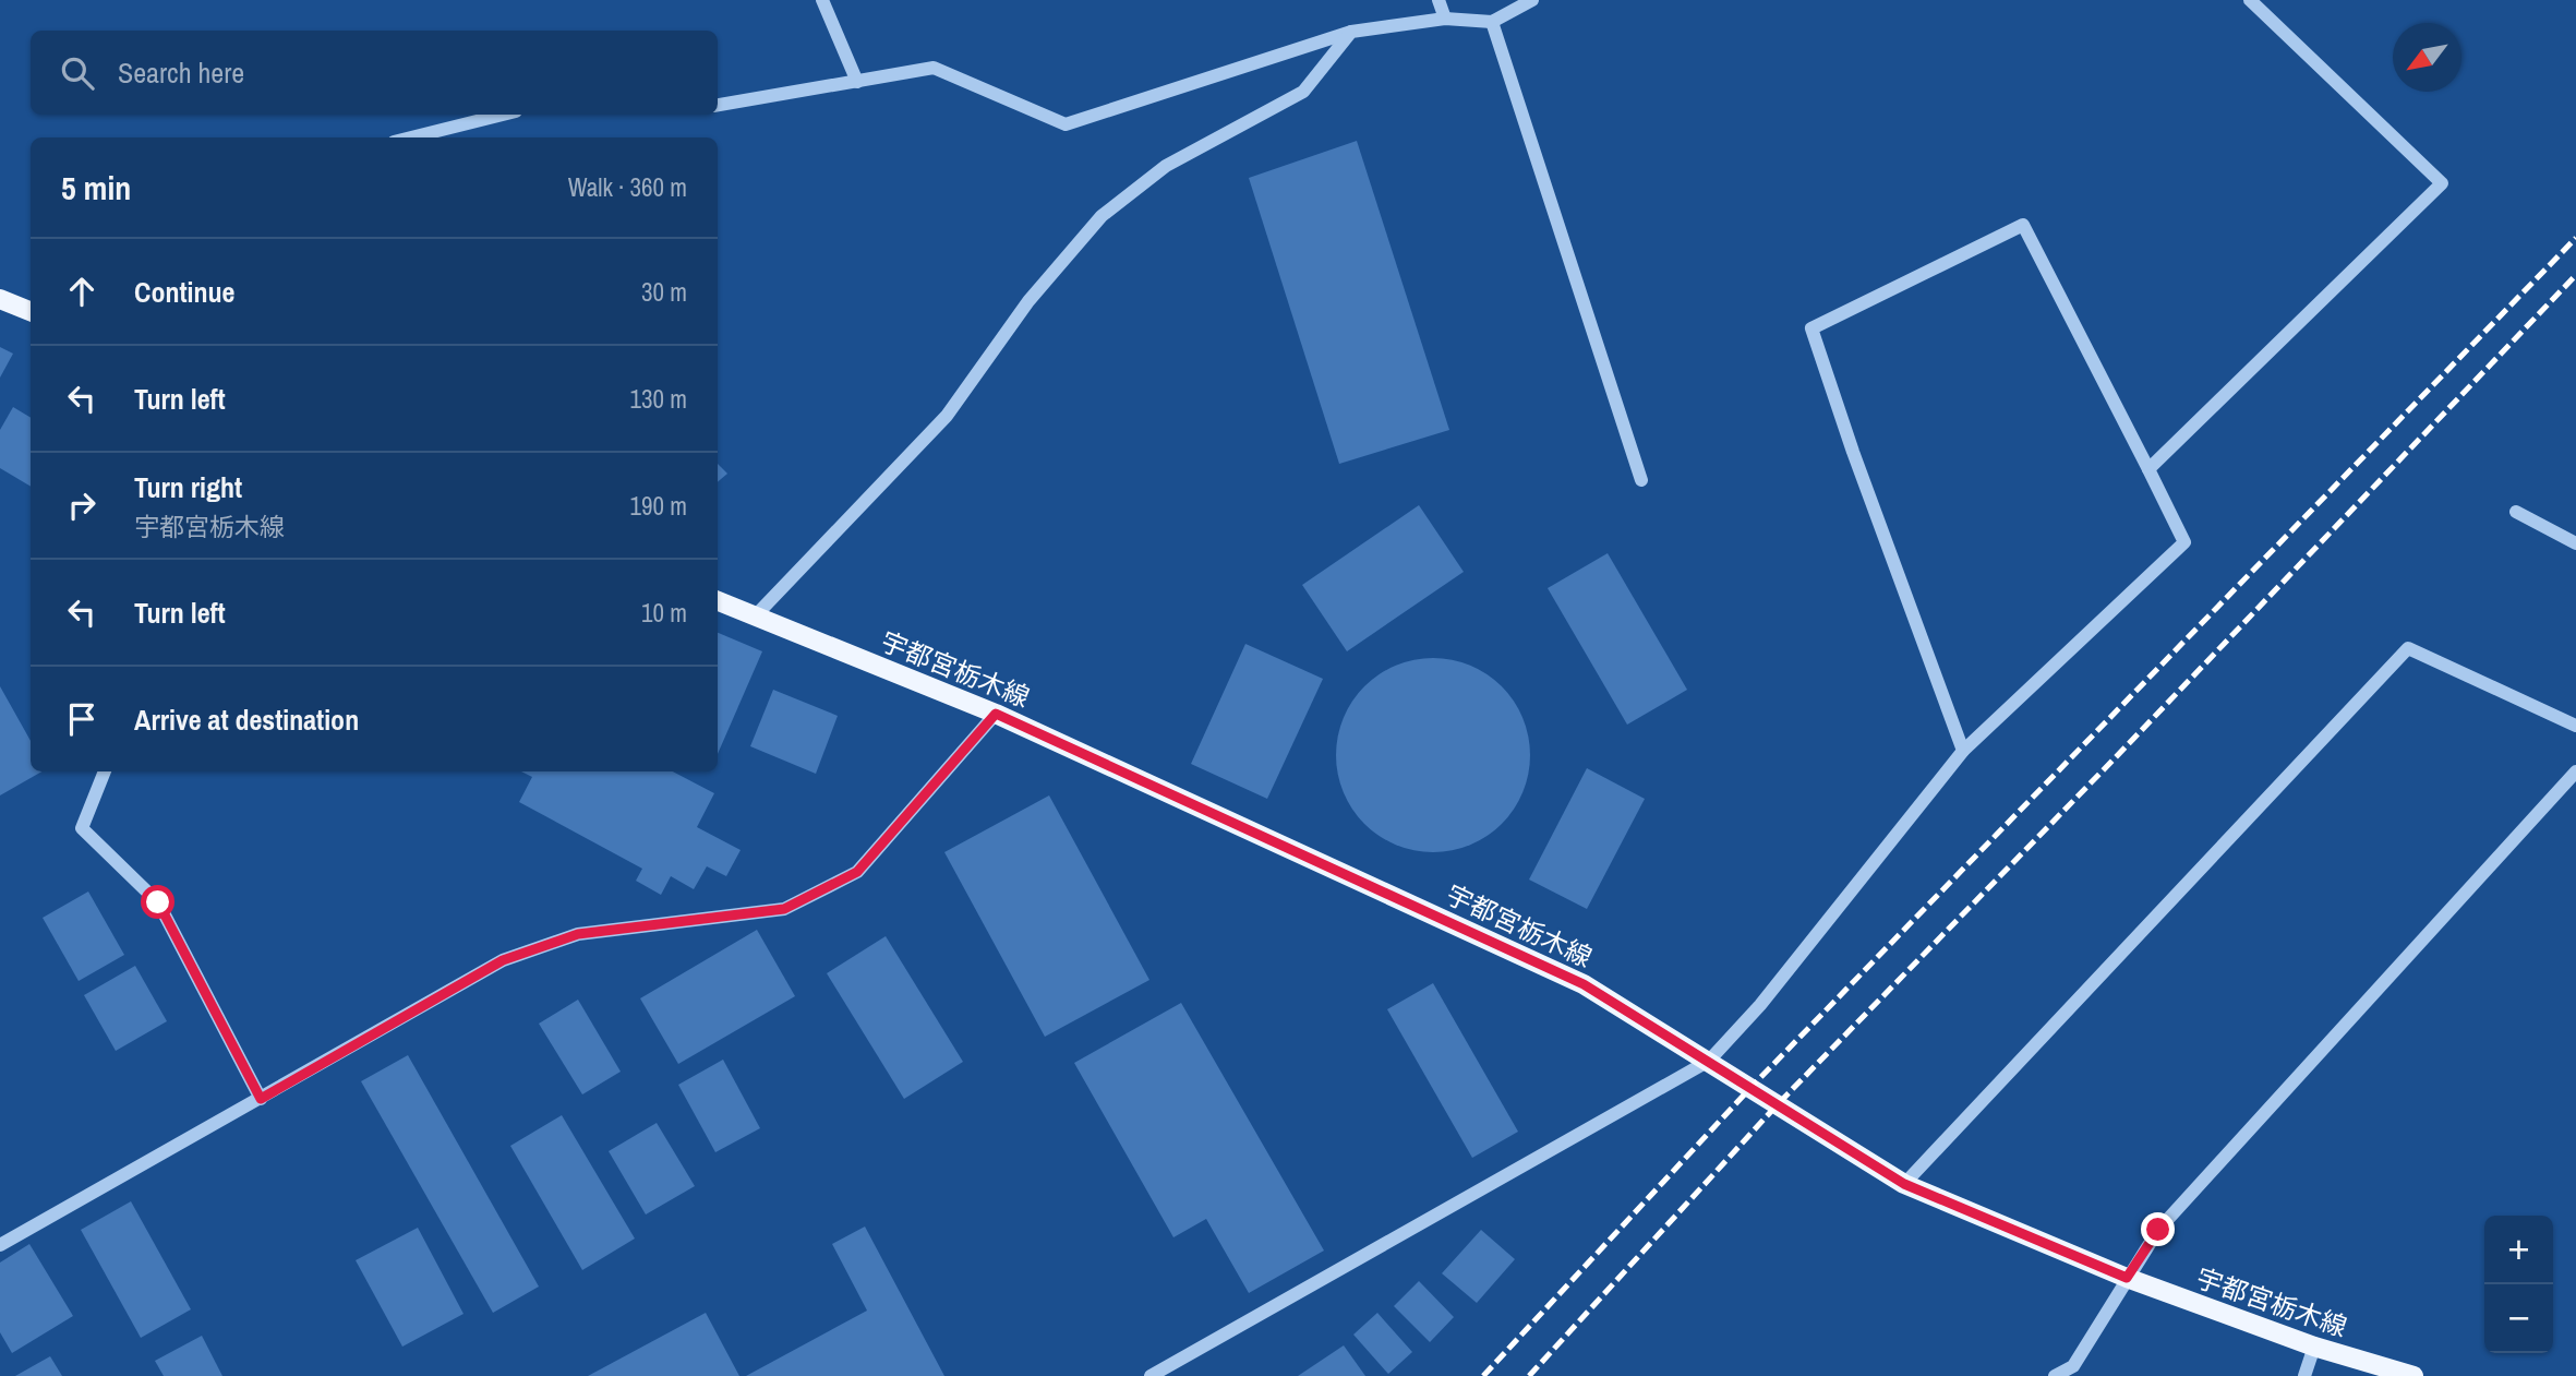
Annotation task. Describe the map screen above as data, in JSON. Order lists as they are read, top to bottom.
{
  "streets": {
    "main road": ["宇都宮栃木線"]
  },
  "north": "bottom left",
  "page": {
    "search": "Search here",
    "heading": ["5 min", "Walk · 360 m"],
    "list": [
      ["Continue", "30 m"],
      ["Turn left", "130 m"],
      ["Turn right", "宇都宮栃木線", "190 m"],
      ["Turn left", "10 m"],
      "Arrive at destination"
    ],
    "map_buttons": ["+", "−"]
  }
}
